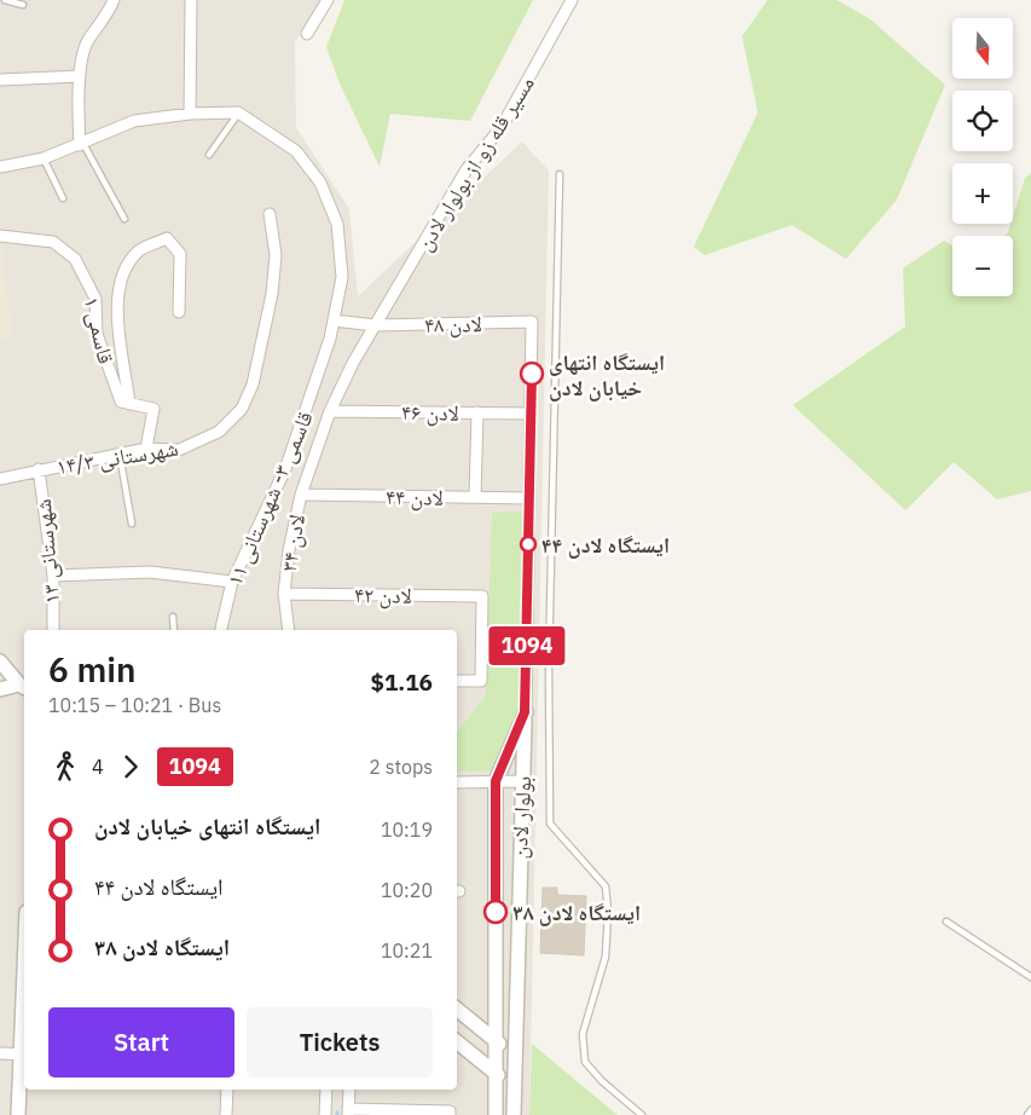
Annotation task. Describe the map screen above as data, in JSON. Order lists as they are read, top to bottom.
{
  "streets": {
    "street": [
      "مسیر قله زو از بولوار لادن",
      "لادن ۴۸",
      "قاسمی ۱",
      "لادن ۴۶",
      "شهرستانی ۱۴/۳",
      "لادن ۴۴",
      "قاسمی ۳- شهرستانی ۱۱",
      "لادن ۳۴",
      "شهرستانی ۱۳",
      "لادن ۴۲",
      "بولوار لادن"
    ]
  },
  "crossings": [
    ["مسیر قله زو از بولوار لادن", "لادن ۴۸"],
    ["مسیر قله زو از بولوار لادن", "لادن ۳۴"],
    ["لادن ۴۸", "لادن ۴۶"],
    ["لادن ۴۸", "قاسمی ۳- شهرستانی ۱۱"],
    ["لادن ۴۸", "لادن ۳۴"],
    ["لادن ۴۶", "لادن ۳۴"],
    ["شهرستانی ۱۴/۳", "شهرستانی ۱۳"],
    ["لادن ۴۴", "لادن ۳۴"],
    ["لادن ۳۴", "لادن ۴۲"]
  ],
  "places": ["ایستگاه انتهای خیابان لادن", "ایستگاه لادن ۴۴", "ایستگاه لادن ۳۸"],
  "lines": ["bus line 1094"],
  "north": "bottom",
  "page": {
    "on_map": "1094",
    "map_buttons": ["+", "−"],
    "heading": ["6 min", "10:15 – 10:21 · Bus", "$1.16"],
    "legs": ["4", "1094", "2 stops"],
    "list": [
      {
        "name": "ایستگاه انتهای خیابان لادن",
        "value": "10:19"
      },
      {
        "name": "ایستگاه لادن ۴۴",
        "value": "10:20"
      },
      {
        "name": "ایستگاه لادن ۳۸",
        "value": "10:21"
      }
    ],
    "buttons": ["Start", "Tickets"]
  }
}
